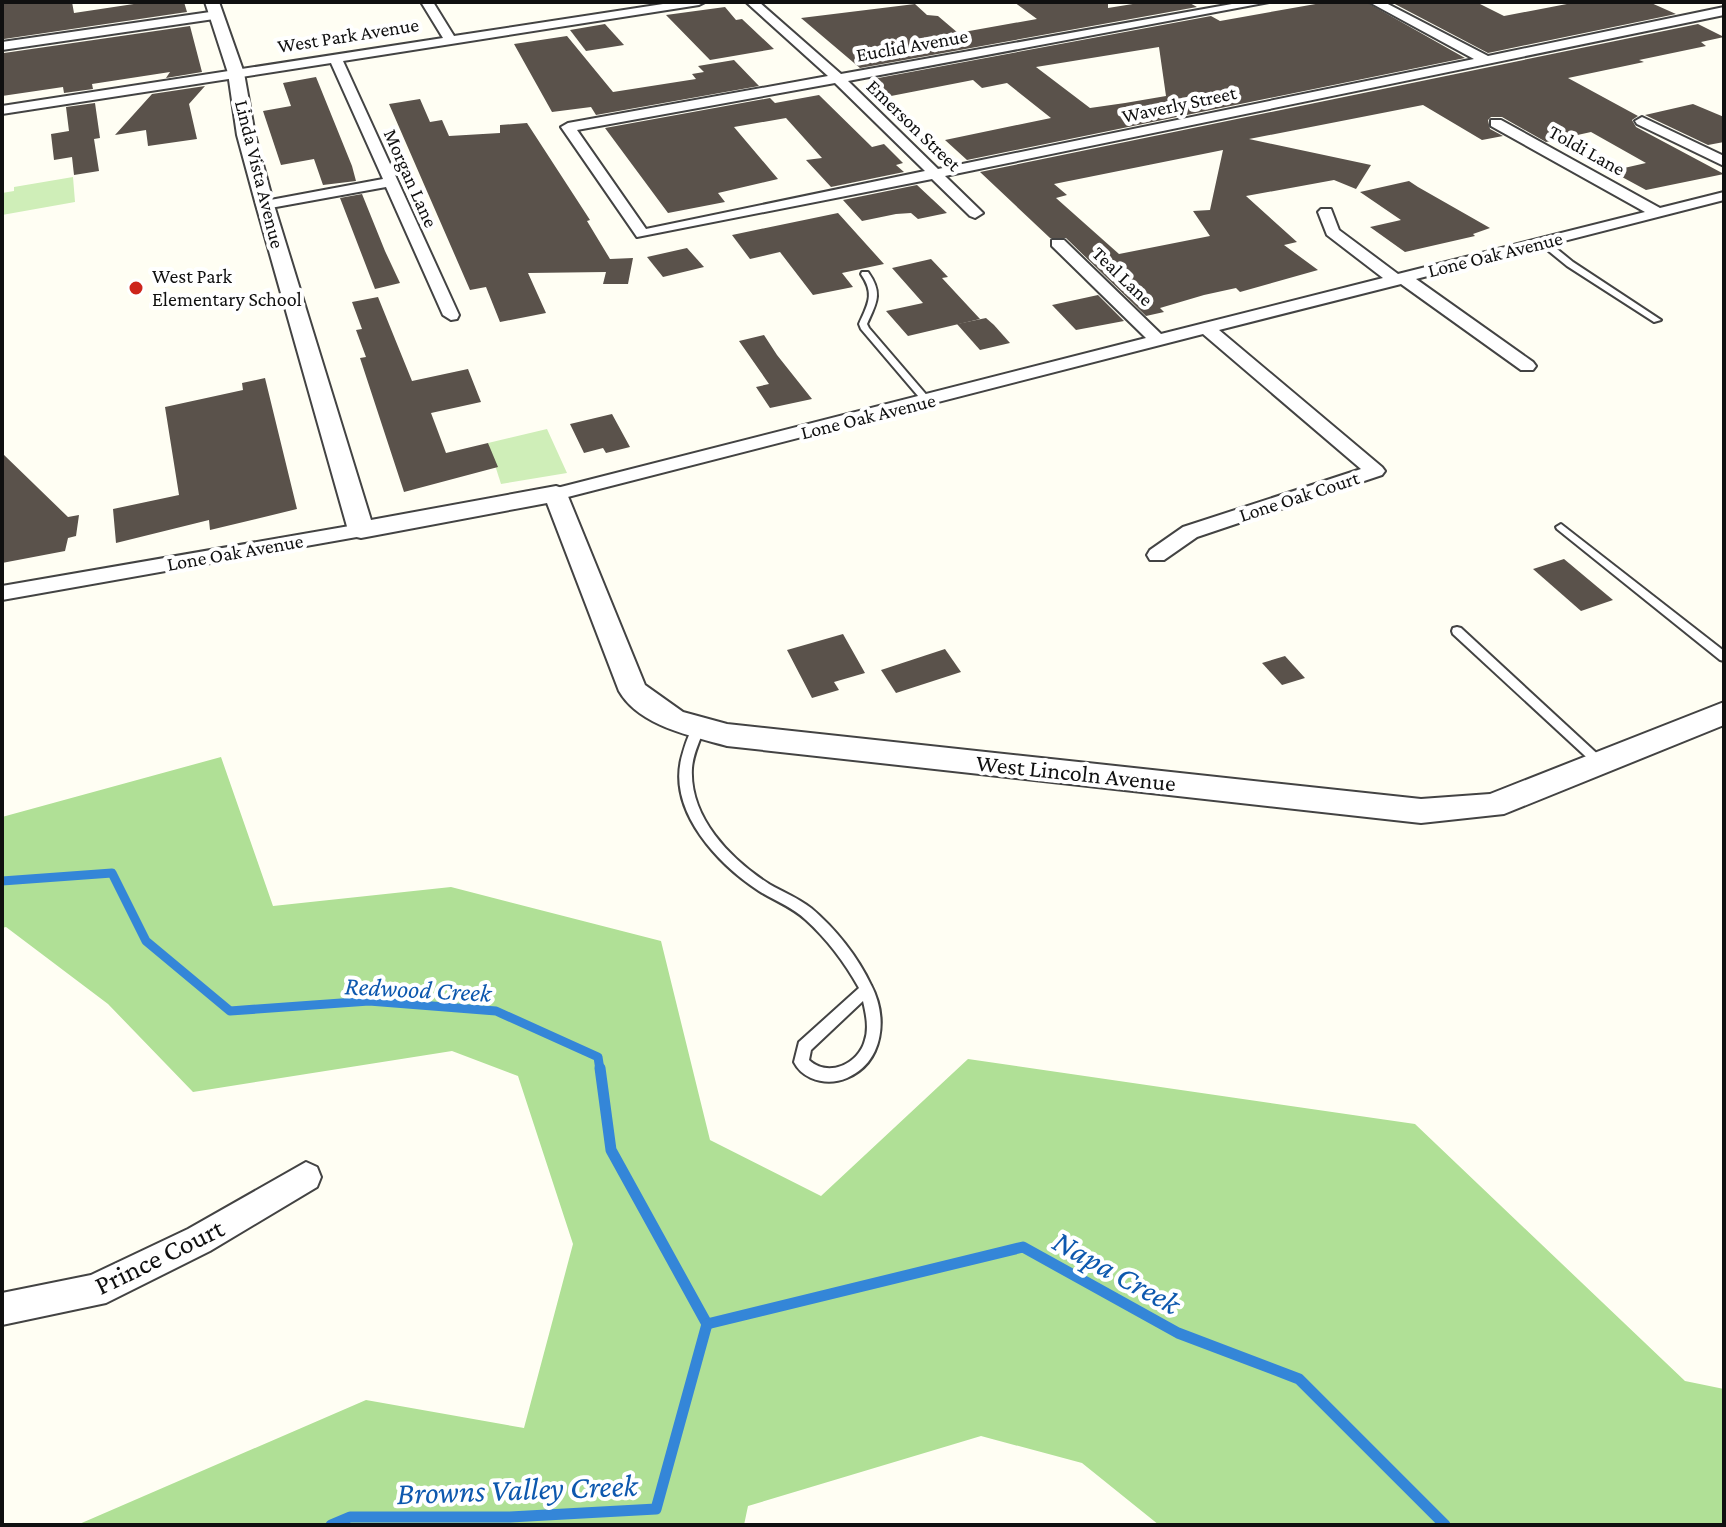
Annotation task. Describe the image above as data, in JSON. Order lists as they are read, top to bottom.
{
  "streets": {
    "street": [
      "West Park Avenue",
      "Euclid Avenue",
      "Waverly Street",
      "Emerson Street",
      "Toldi Lane",
      "Linda Vista Avenue",
      "Morgan Lane",
      "Lone Oak Avenue",
      "Teal Lane",
      "Lone Oak Court",
      "West Lincoln Avenue",
      "Prince Court"
    ]
  },
  "crossings": [
    ["West Park Avenue", "Linda Vista Avenue"],
    ["West Park Avenue", "Morgan Lane"],
    ["Euclid Avenue", "Waverly Street"],
    ["Euclid Avenue", "Emerson Street"],
    ["Waverly Street", "Emerson Street"],
    ["Toldi Lane", "Lone Oak Avenue"],
    ["Linda Vista Avenue", "Lone Oak Avenue"],
    ["Lone Oak Avenue", "Teal Lane"],
    ["Lone Oak Avenue", "Lone Oak Court"],
    ["Lone Oak Avenue", "West Lincoln Avenue"]
  ],
  "water": ["Redwood Creek", "Napa Creek", "Browns Valley Creek"],
  "places": ["West Park Elementary School"]
}
